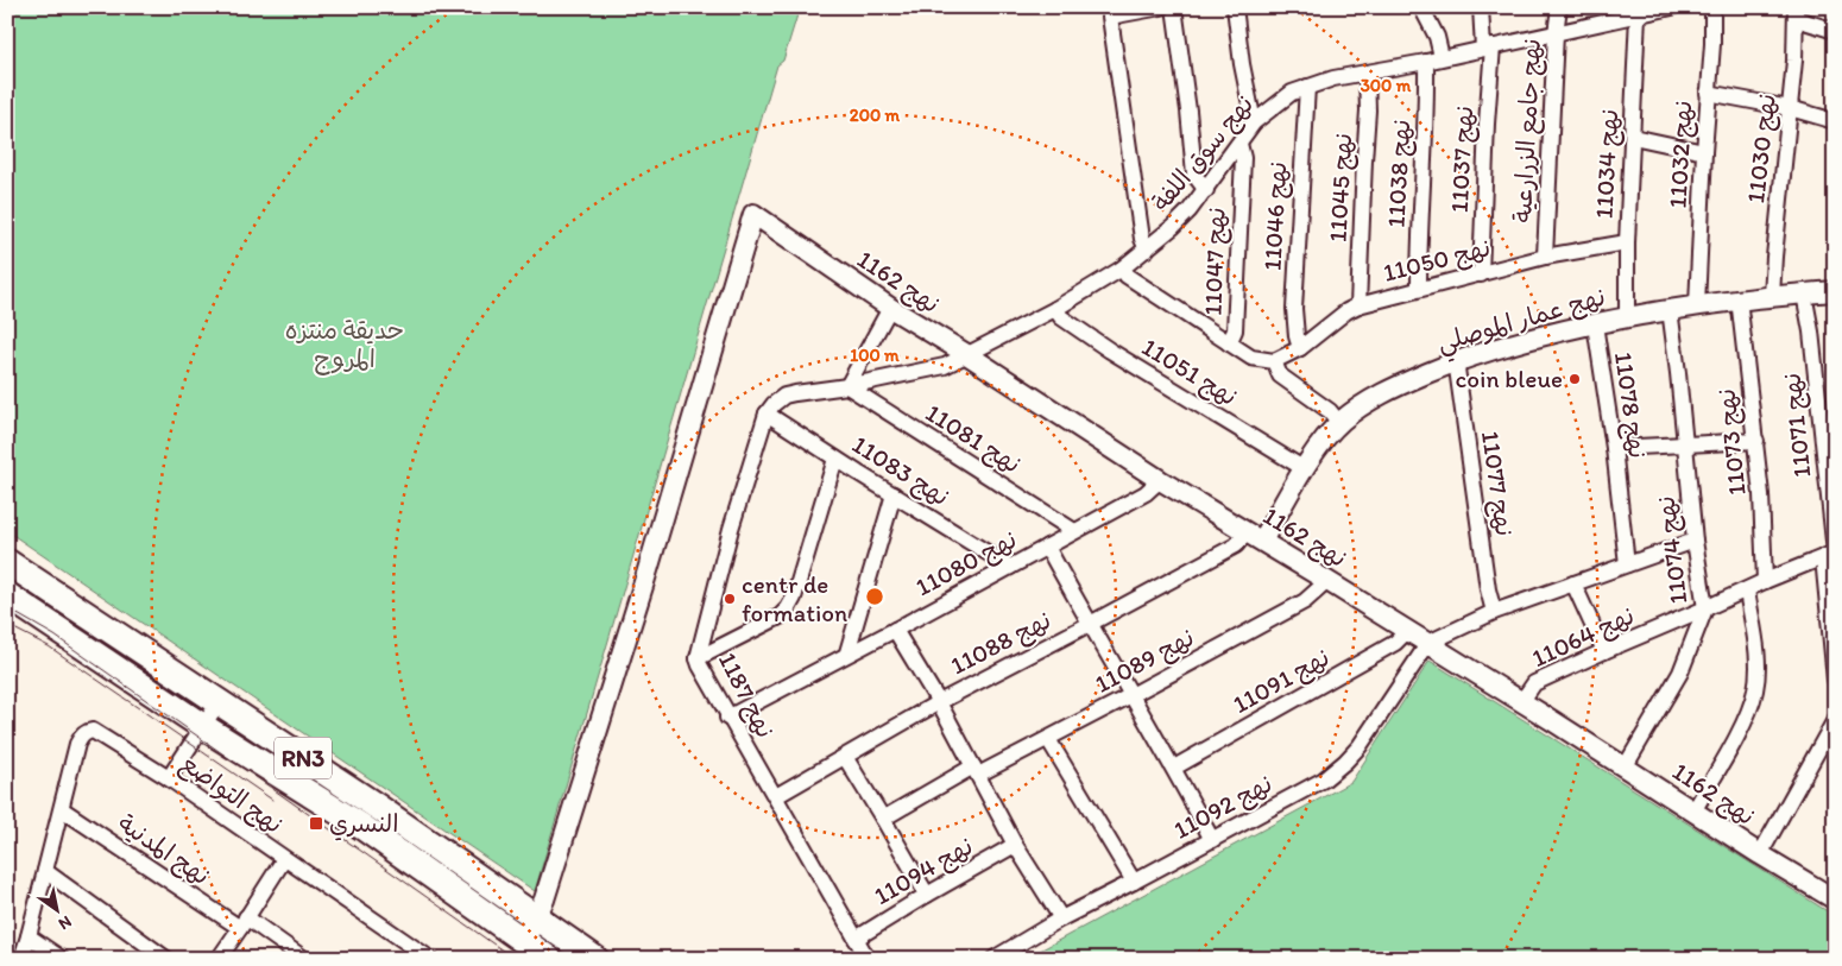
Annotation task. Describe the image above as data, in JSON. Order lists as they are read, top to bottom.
{
  "streets": {
    "highway": ["RN3"],
    "street": [
      "نهج جامع الزرارعية",
      "نهج 11030",
      "نهج سوق اللفة",
      "نهج 11032",
      "نهج 11037",
      "نهج 11034",
      "نهج 11038",
      "نهج 11045",
      "نهج 11046",
      "نهج 11050",
      "نهج 11047",
      "نهج 1162",
      "نهج عمار الموصلي",
      "نهج 11051",
      "نهج 11078",
      "نهج 11071",
      "نهج 11081",
      "نهج 11073",
      "نهج 11083",
      "نهج 11077",
      "نهج 11074",
      "نهج 11080",
      "نهج 11064",
      "نهج 11088",
      "نهج 11089",
      "نهج 11091",
      "نهج 1187",
      "نهج التواضع",
      "نهج 11092",
      "نهج المدنية",
      "نهج 11094"
    ]
  },
  "crossings": [
    ["نهج جامع الزرارعية", "نهج سوق اللفة"],
    ["نهج جامع الزرارعية", "نهج 11050"],
    ["نهج 11030", "نهج عمار الموصلي"],
    ["نهج سوق اللفة", "نهج 11037"],
    ["نهج سوق اللفة", "نهج 11034"],
    ["نهج سوق اللفة", "نهج 11038"],
    ["نهج سوق اللفة", "نهج 11045"],
    ["نهج سوق اللفة", "نهج 11046"],
    ["نهج سوق اللفة", "نهج 11047"],
    ["نهج سوق اللفة", "نهج 1162"],
    ["نهج سوق اللفة", "نهج 11051"],
    ["نهج 11032", "نهج عمار الموصلي"],
    ["نهج 11037", "نهج 11050"],
    ["نهج 11034", "نهج 11050"],
    ["نهج 11034", "نهج عمار الموصلي"],
    ["نهج 11038", "نهج 11050"],
    ["نهج 11045", "نهج 11050"],
    ["نهج 11046", "نهج 11050"],
    ["نهج 1162", "نهج عمار الموصلي"],
    ["نهج 1162", "نهج 11074"],
    ["نهج 1162", "نهج 11080"],
    ["نهج 1162", "نهج 11064"],
    ["نهج 1162", "نهج 11088"],
    ["نهج 1162", "نهج 11089"],
    ["نهج 1162", "نهج 11091"],
    ["نهج 1162", "RN3"],
    ["نهج 1162", "نهج 11092"],
    ["نهج عمار الموصلي", "نهج 11051"],
    ["نهج عمار الموصلي", "نهج 11078"],
    ["نهج عمار الموصلي", "نهج 11071"],
    ["نهج عمار الموصلي", "نهج 11073"],
    ["نهج عمار الموصلي", "نهج 11077"],
    ["نهج عمار الموصلي", "نهج 11074"],
    ["نهج عمار الموصلي", "نهج 11088"],
    ["نهج 11071", "نهج 11064"],
    ["نهج 11081", "نهج 11080"],
    ["نهج 11073", "نهج 11064"],
    ["نهج 11083", "نهج 11080"],
    ["نهج 11083", "نهج 1187"],
    ["نهج 11074", "نهج 11064"],
    ["نهج 11080", "نهج 1187"],
    ["نهج 11088", "نهج 1187"],
    ["نهج 1187", "نهج 11094"],
    ["نهج التواضع", "نهج المدنية"]
  ],
  "parks": ["حديقة منتزه المروج"],
  "places": {
    "other": ["coin bleue", "centr de formation"],
    "transit": ["النسري"]
  },
  "north": "bottom right",
  "rings": ["300 m", "200 m", "100 m"]
}
